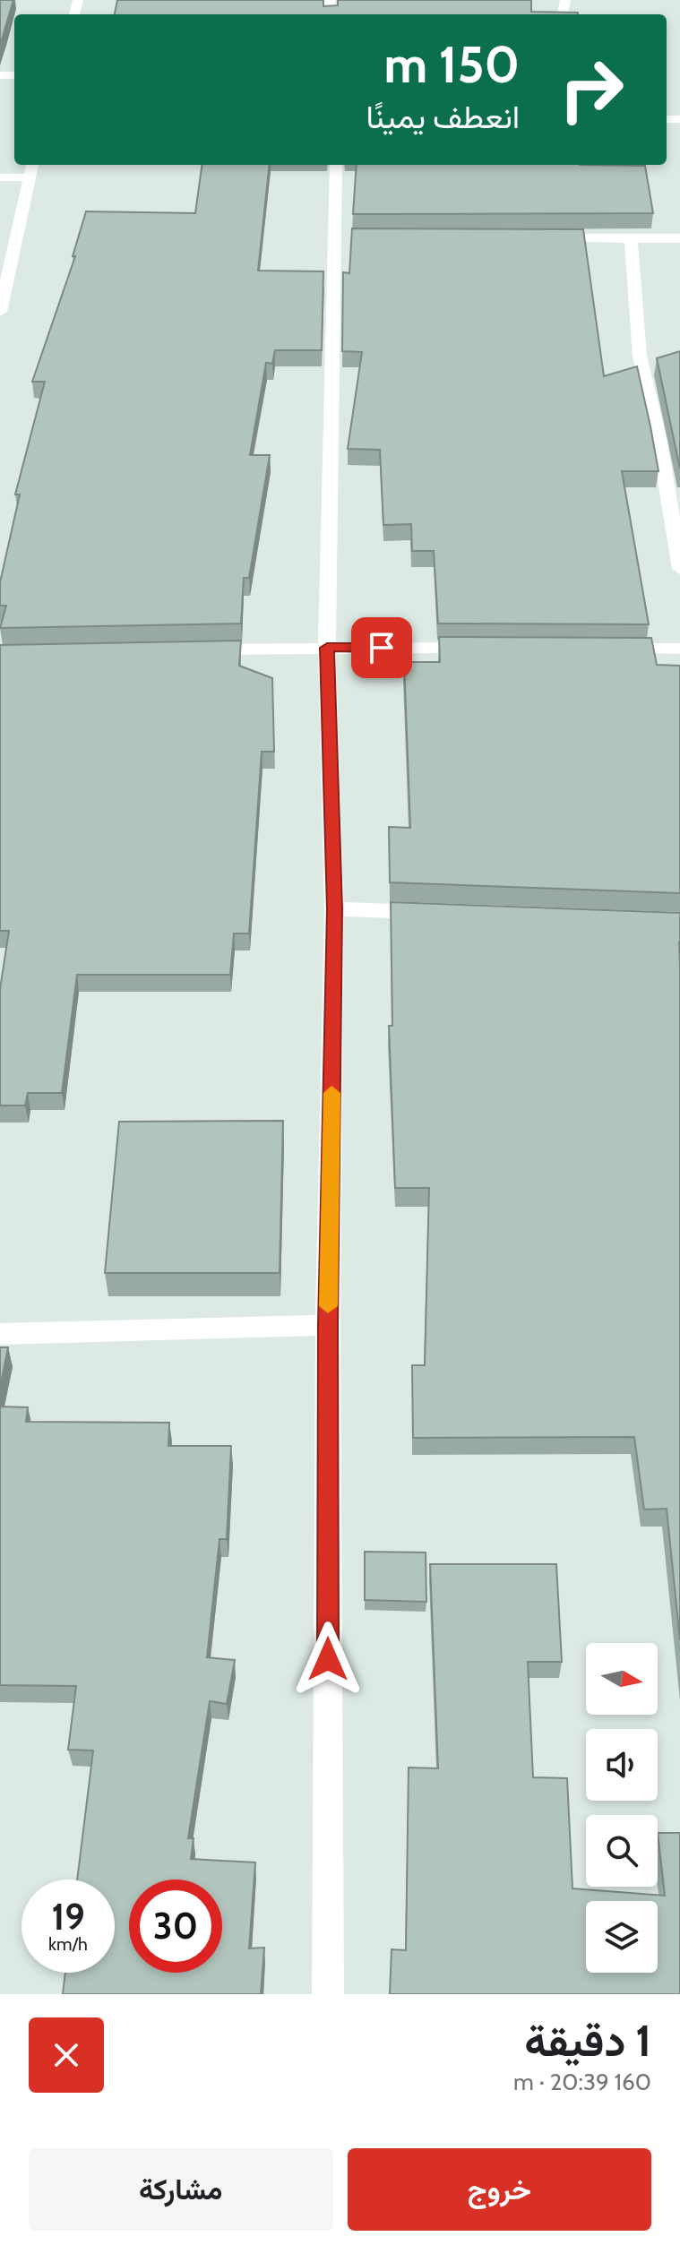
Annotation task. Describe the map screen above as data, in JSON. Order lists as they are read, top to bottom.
{
  "north": "right",
  "page": {
    "turn": ["150 m", "انعطف يمينًا"],
    "speed": "19 km/h",
    "limit": "30",
    "heading": ["1 دقيقة", "160 m · 20:39"],
    "buttons": ["خروج", "مشاركة"]
  }
}
